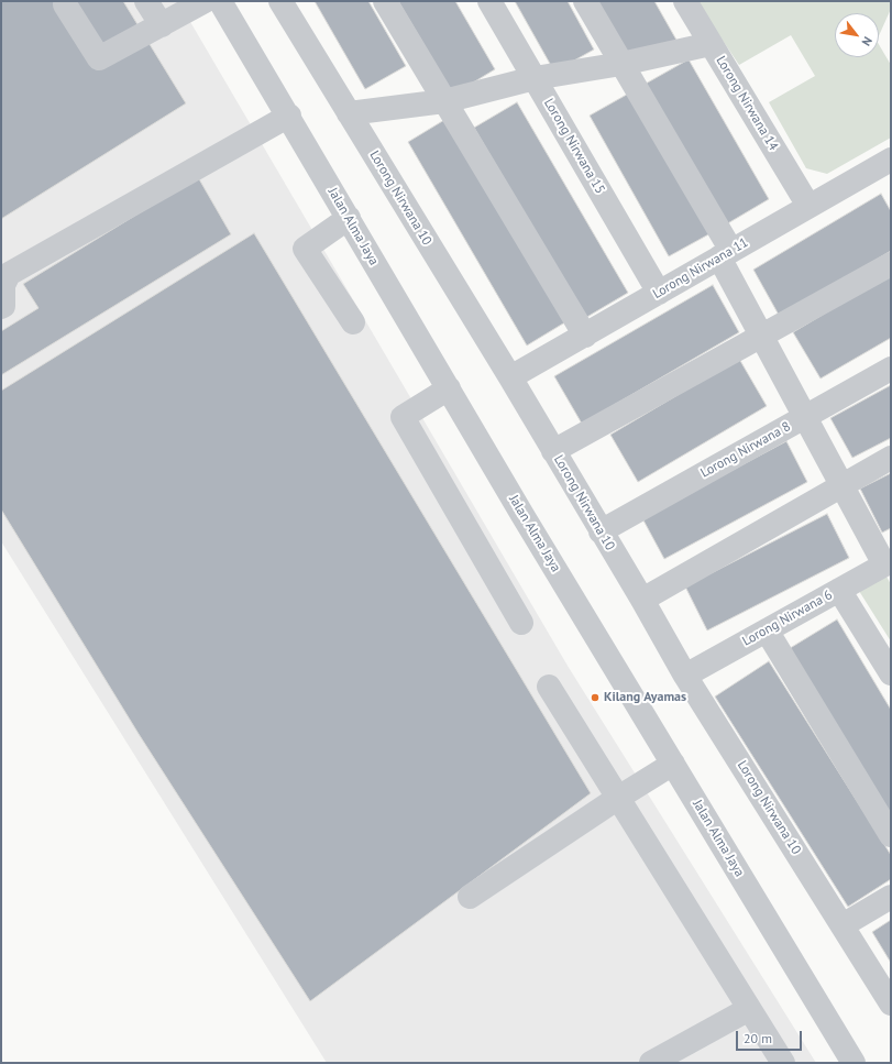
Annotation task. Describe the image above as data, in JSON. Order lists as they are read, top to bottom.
{
  "streets": {
    "street": [
      "Lorong Nirwana 14",
      "Lorong Nirwana 15",
      "Lorong Nirwana 10",
      "Jalan Alma Jaya",
      "Lorong Nirwana 11",
      "Lorong Nirwana 8",
      "Lorong Nirwana 6"
    ]
  },
  "crossings": [
    ["Lorong Nirwana 14", "Lorong Nirwana 11"],
    ["Lorong Nirwana 15", "Lorong Nirwana 11"],
    ["Lorong Nirwana 10", "Lorong Nirwana 11"],
    ["Lorong Nirwana 10", "Lorong Nirwana 8"],
    ["Lorong Nirwana 10", "Lorong Nirwana 6"]
  ],
  "places": ["Kilang Ayamas"],
  "scale_bar": "20 m",
  "north": "bottom right"
}
